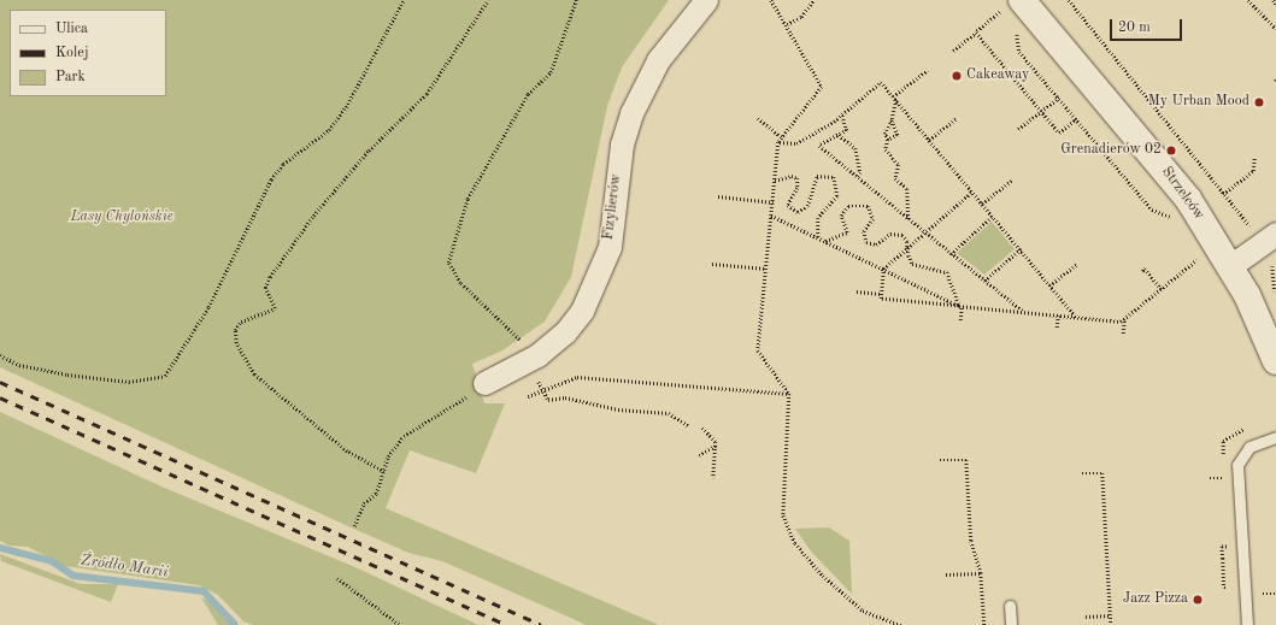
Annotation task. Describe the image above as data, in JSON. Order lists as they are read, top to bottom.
{
  "streets": {
    "street": ["Strzelców", "Fizylierów"]
  },
  "water": ["Źródło Marii"],
  "parks": ["Lasy Chylońskie"],
  "places": [
    "Cakeaway",
    "My Urban Mood",
    "Grenadierów 02",
    "Jazz Pizza"
  ],
  "legend": ["Ulica", "Kolej", "Park"],
  "scale_bar": "20 m"
}
